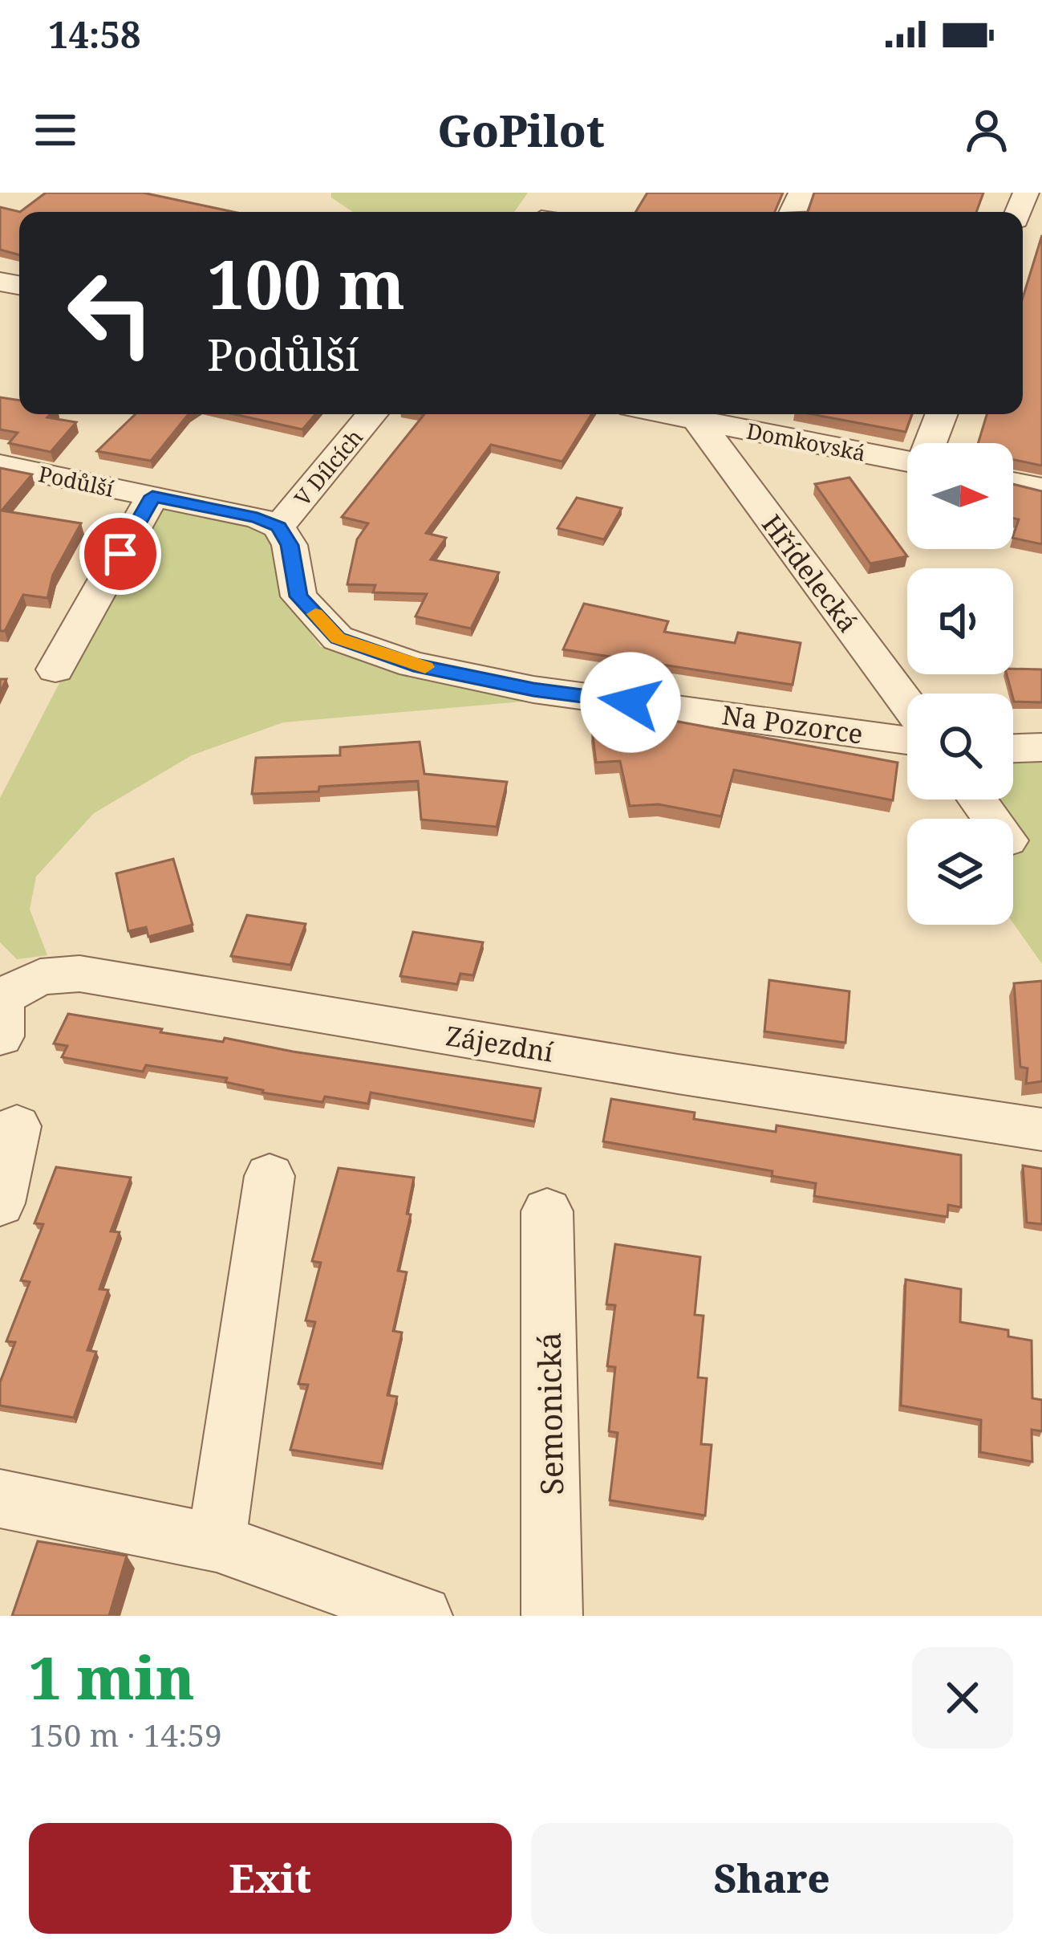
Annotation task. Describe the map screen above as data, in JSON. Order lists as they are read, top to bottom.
{
  "streets": {
    "street": [
      "Domkovská",
      "V Dílcích",
      "Podůlší",
      "Hřídelecká",
      "Na Pozorce",
      "Zájezdní",
      "Semonická"
    ]
  },
  "crossings": [
    ["V Dílcích", "Podůlší"],
    ["V Dílcích", "Na Pozorce"],
    ["Podůlší", "Na Pozorce"]
  ],
  "north": "right",
  "page": {
    "status": "14:58",
    "header": "GoPilot",
    "turn": ["100 m", "Podůlší"],
    "heading": ["1 min", "150 m · 14:59"],
    "buttons": ["Exit", "Share"]
  }
}
